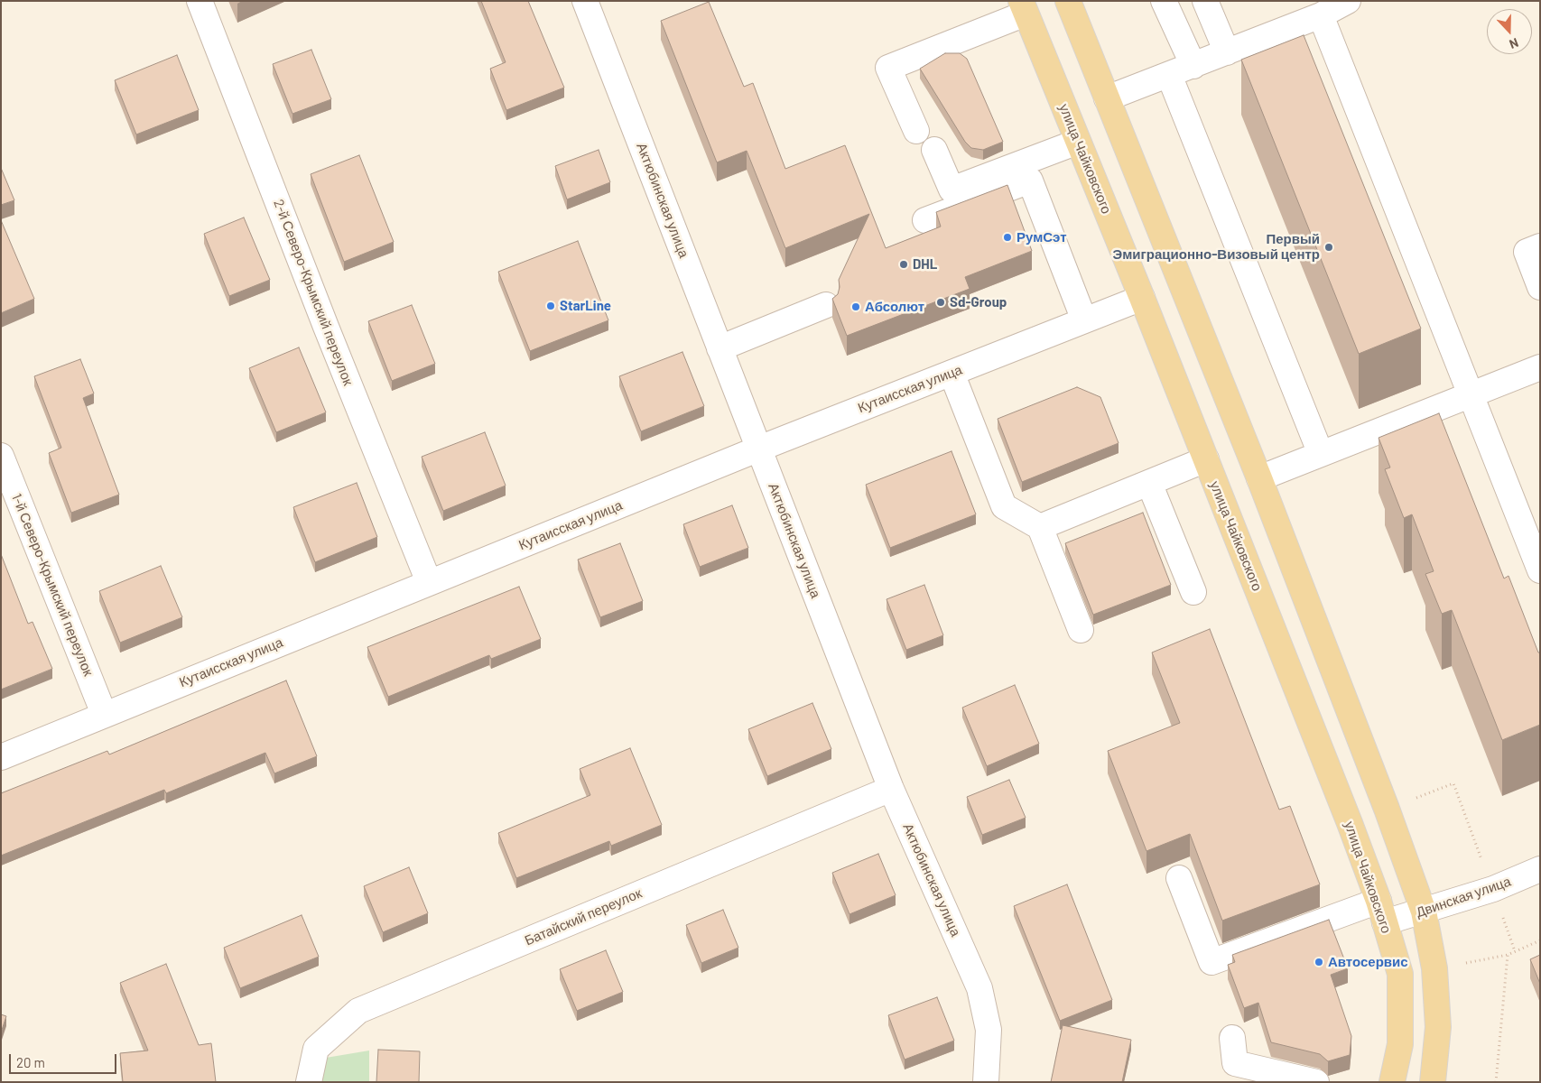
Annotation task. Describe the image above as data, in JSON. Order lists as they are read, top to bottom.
{
  "streets": {
    "main road": ["улица Чайковского"],
    "street": [
      "Актюбинская улица",
      "2-й Северо-Крымский переулок",
      "Кутаисская улица",
      "1-й Северо-Крымский переулок",
      "Двинская улица",
      "Батайский переулок"
    ]
  },
  "crossings": [
    ["улица Чайковского", "Кутаисская улица"],
    ["улица Чайковского", "Двинская улица"],
    ["Актюбинская улица", "Кутаисская улица"],
    ["Актюбинская улица", "Батайский переулок"],
    ["2-й Северо-Крымский переулок", "Кутаисская улица"],
    ["Кутаисская улица", "1-й Северо-Крымский переулок"]
  ],
  "places": [
    "РумСэт",
    "Первый Эмиграционно-Визовый центр",
    "DHL",
    "Sd-Group",
    "StarLine",
    "Абсолют",
    "Автосервис"
  ],
  "scale_bar": "20 m",
  "north": "bottom"
}
